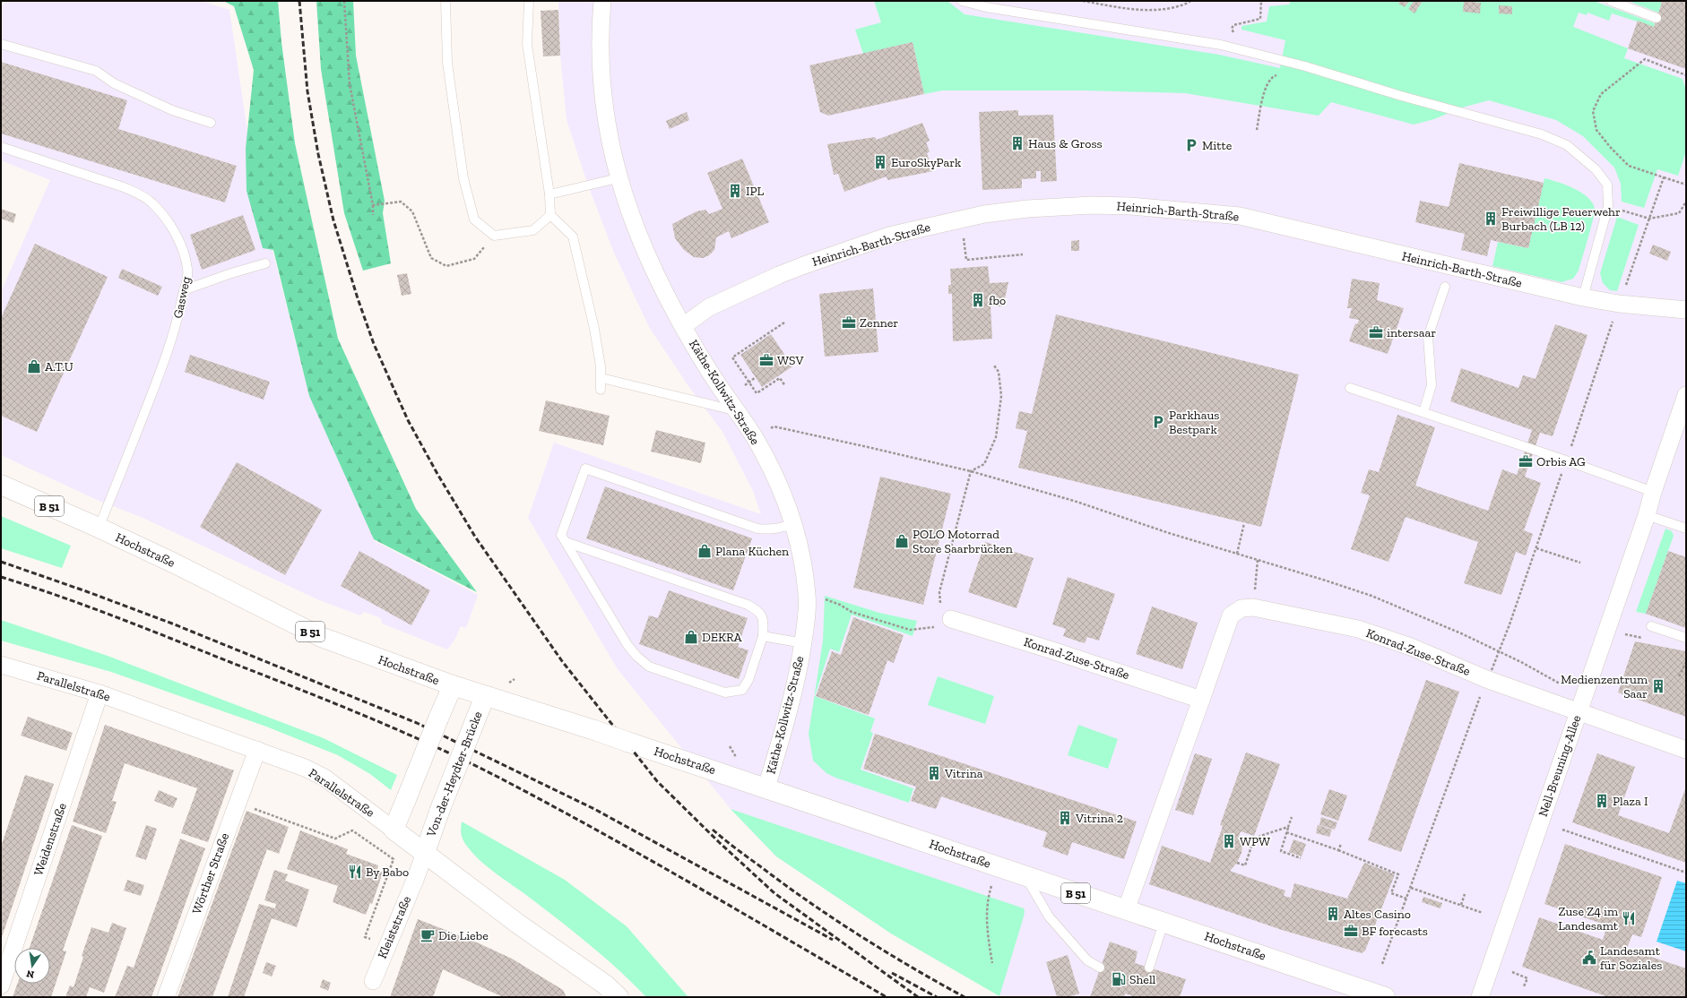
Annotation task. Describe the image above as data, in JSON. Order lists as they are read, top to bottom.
{
  "streets": {
    "main road": [
      "B 51",
      "Hochstraße",
      "Parallelstraße",
      "Von-der-Heydter-Brücke"
    ],
    "street": [
      "Heinrich-Barth-Straße",
      "Käthe-Kollwitz-Straße",
      "Konrad-Zuse-Straße",
      "Nell-Breuning-Allee",
      "Weidenstraße",
      "Wörther Straße",
      "Kleiststraße"
    ],
    "lane": ["Gasweg"]
  },
  "crossings": [
    ["Heinrich-Barth-Straße", "Käthe-Kollwitz-Straße"],
    ["Gasweg", "Hochstraße"],
    ["Käthe-Kollwitz-Straße", "Hochstraße"],
    ["Hochstraße", "Konrad-Zuse-Straße"],
    ["Hochstraße", "Von-der-Heydter-Brücke"],
    ["Konrad-Zuse-Straße", "Nell-Breuning-Allee"],
    ["Parallelstraße", "Von-der-Heydter-Brücke"],
    ["Parallelstraße", "Weidenstraße"],
    ["Parallelstraße", "Wörther Straße"],
    ["Parallelstraße", "Kleiststraße"],
    ["Von-der-Heydter-Brücke", "Kleiststraße"]
  ],
  "places": {
    "building": [
      "Haus & Gross",
      "EuroSkyPark",
      "IPL",
      "Freiwillige Feuerwehr Burbach (LB 12)",
      "fbo",
      "Medienzentrum Saar",
      "Vitrina",
      "Plaza I",
      "Vitrina 2",
      "WPW",
      "Altes Casino"
    ],
    "parking": ["Mitte", "Parkhaus Bestpark"],
    "office": [
      "Zenner",
      "intersaar",
      "WSV",
      "Orbis AG",
      "BF forecasts"
    ],
    "shop": [
      "A.T.U",
      "POLO Motorrad Store Saarbrücken",
      "Plana Küchen",
      "DEKRA"
    ],
    "restaurant": ["By Babo", "Zuse Z4 im Landesamt"],
    "cafe": ["Die Liebe"],
    "public building": ["Landesamt für Soziales"],
    "fuel station": ["Shell"]
  },
  "north": "bottom"
}
